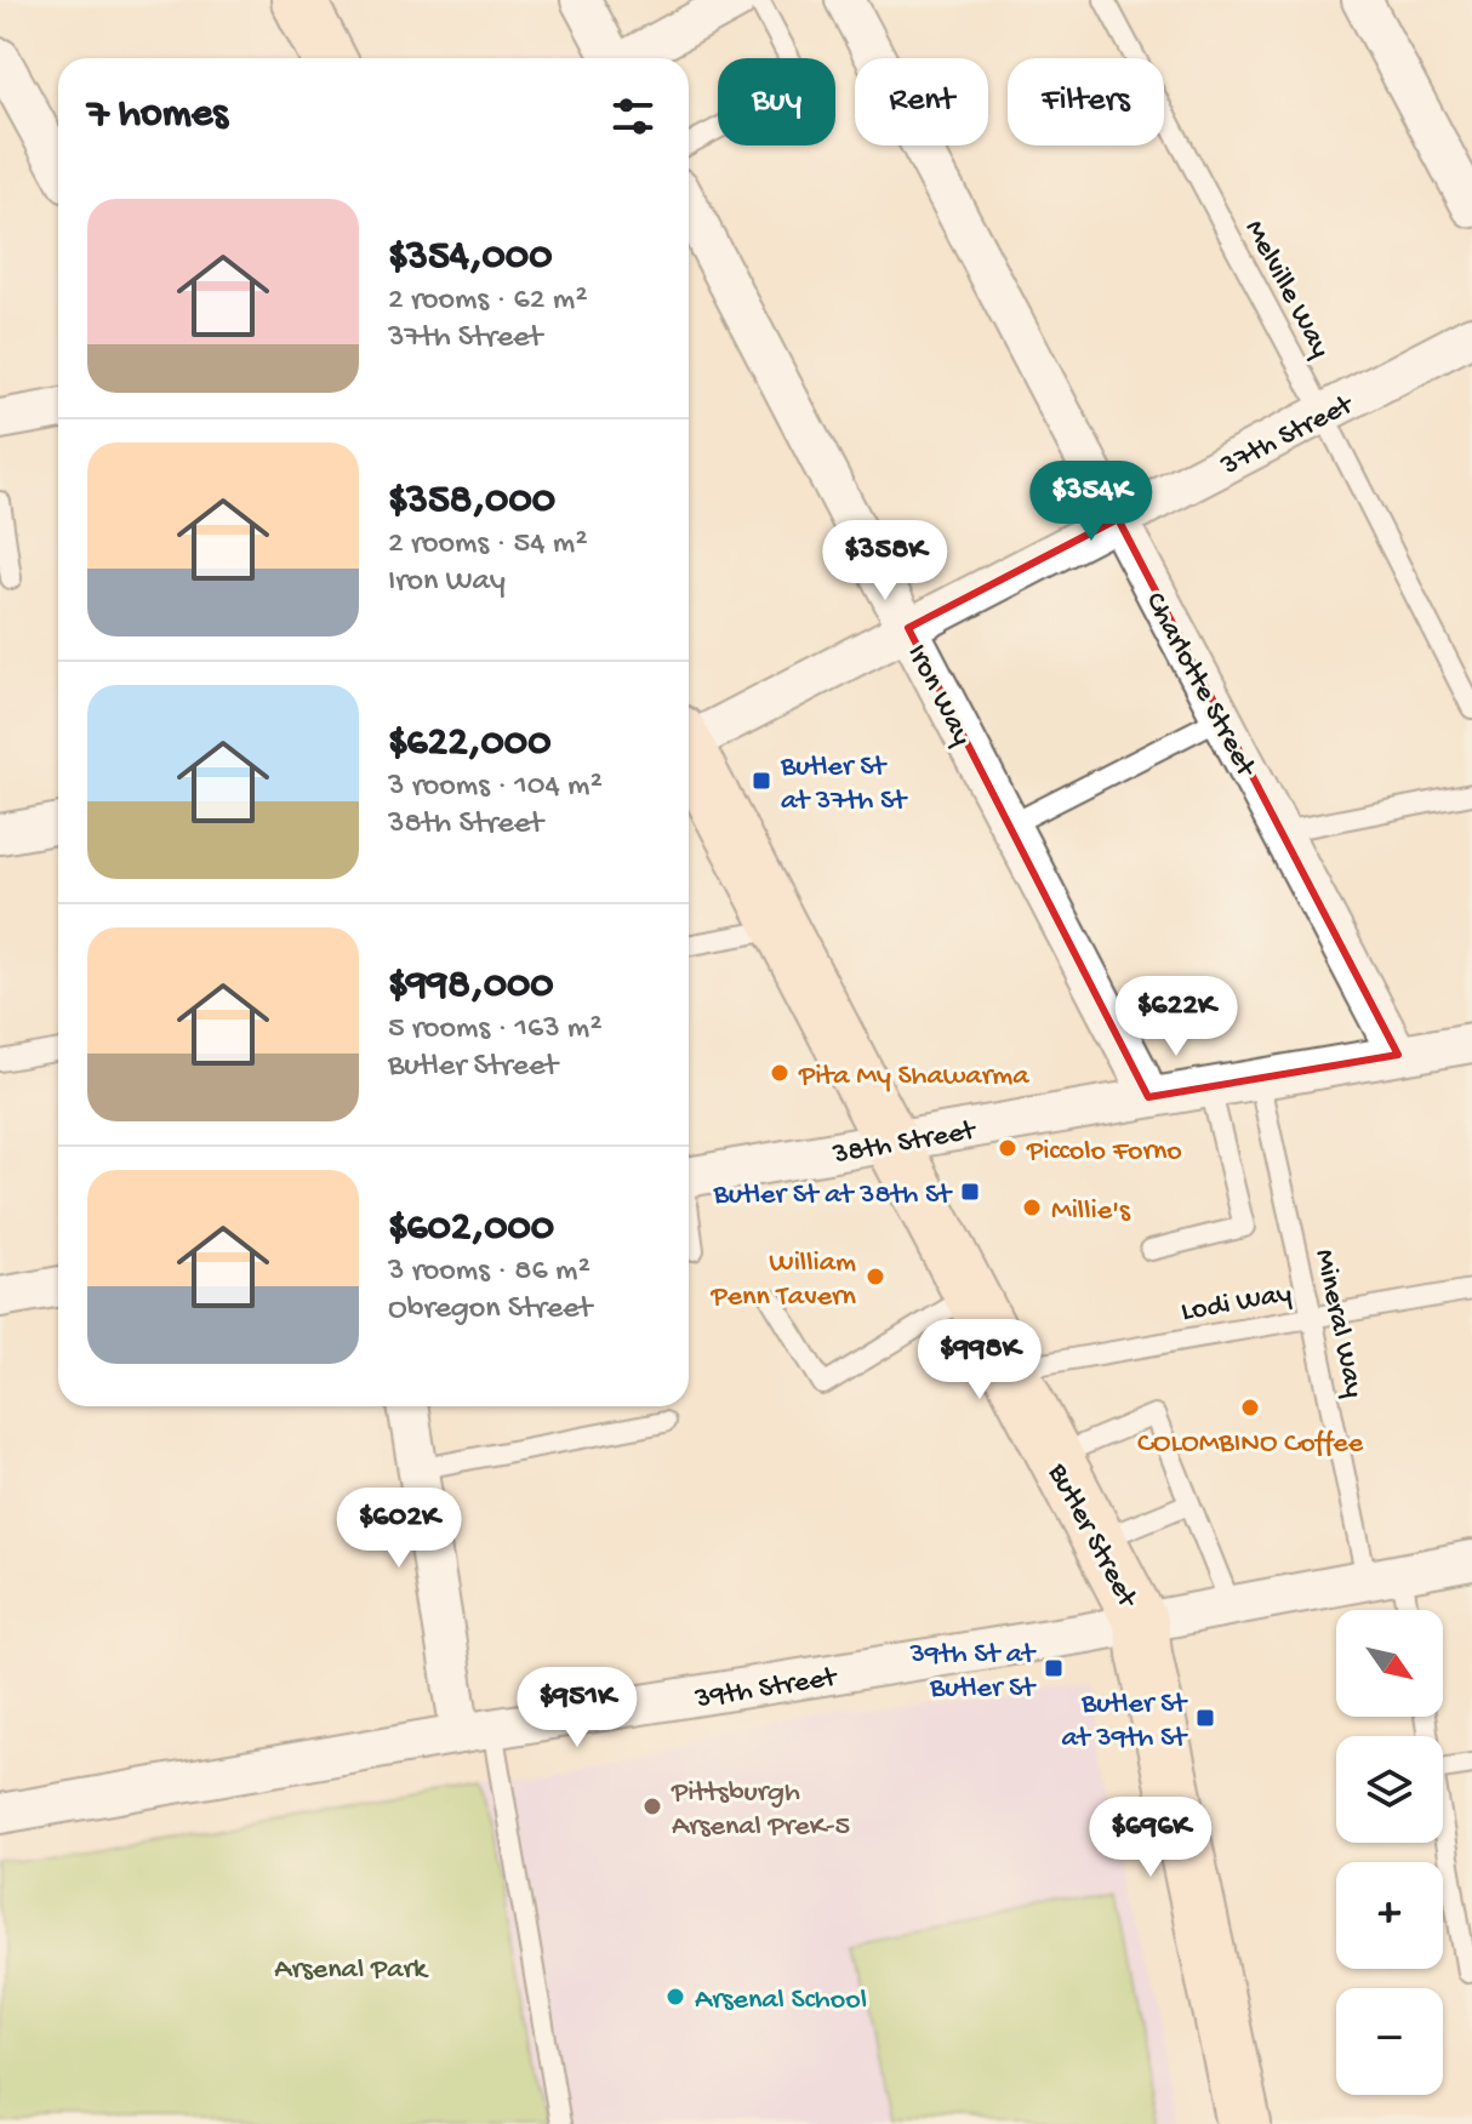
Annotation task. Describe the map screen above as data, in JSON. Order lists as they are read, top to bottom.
{
  "streets": {
    "main road": ["Butler Street"],
    "street": [
      "37th Street",
      "Charlotte Street",
      "Iron Way",
      "38th Street",
      "39th Street"
    ],
    "lane": ["Melville Way", "Lodi Way", "Mineral Way"]
  },
  "crossings": [
    ["Melville Way", "37th Street"],
    ["37th Street", "Charlotte Street"],
    ["37th Street", "Iron Way"],
    ["Charlotte Street", "38th Street"],
    ["Iron Way", "38th Street"],
    ["38th Street", "Mineral Way"],
    ["38th Street", "Butler Street"],
    ["Lodi Way", "Mineral Way"],
    ["Lodi Way", "Butler Street"],
    ["Mineral Way", "39th Street"],
    ["Butler Street", "39th Street"]
  ],
  "parks": ["Arsenal Park"],
  "places": {
    "transit": [
      "Butler St at 37th St",
      "Butler St at 38th St",
      "39th St at Butler St",
      "Butler St at 39th St"
    ],
    "other": [
      "Pita My Shawarma",
      "Piccolo Forno",
      "Millie's",
      "William Penn Tavern",
      "COLOMBINO Coffee",
      "Pittsburgh Arsenal PreK-5",
      "Arsenal School"
    ]
  },
  "north": "bottom right",
  "page": {
    "chip": ["Buy", "Rent", "Filters"],
    "heading": "7 homes",
    "list": [
      {
        "name": "$354,000",
        "note": "2 rooms · 62 m² · 37th Street"
      },
      {
        "name": "$358,000",
        "note": "2 rooms · 54 m² · Iron Way"
      },
      {
        "name": "$622,000",
        "note": "3 rooms · 104 m² · 38th Street"
      },
      {
        "name": "$998,000",
        "note": "5 rooms · 163 m² · Butler Street"
      },
      {
        "name": "$602,000",
        "note": "3 rooms · 86 m² · Obregon Street"
      }
    ],
    "price": [
      "$354K",
      "$358K",
      "$622K",
      "$998K",
      "$602K",
      "$951K",
      "$696K"
    ],
    "map_buttons": ["+", "−"]
  }
}
